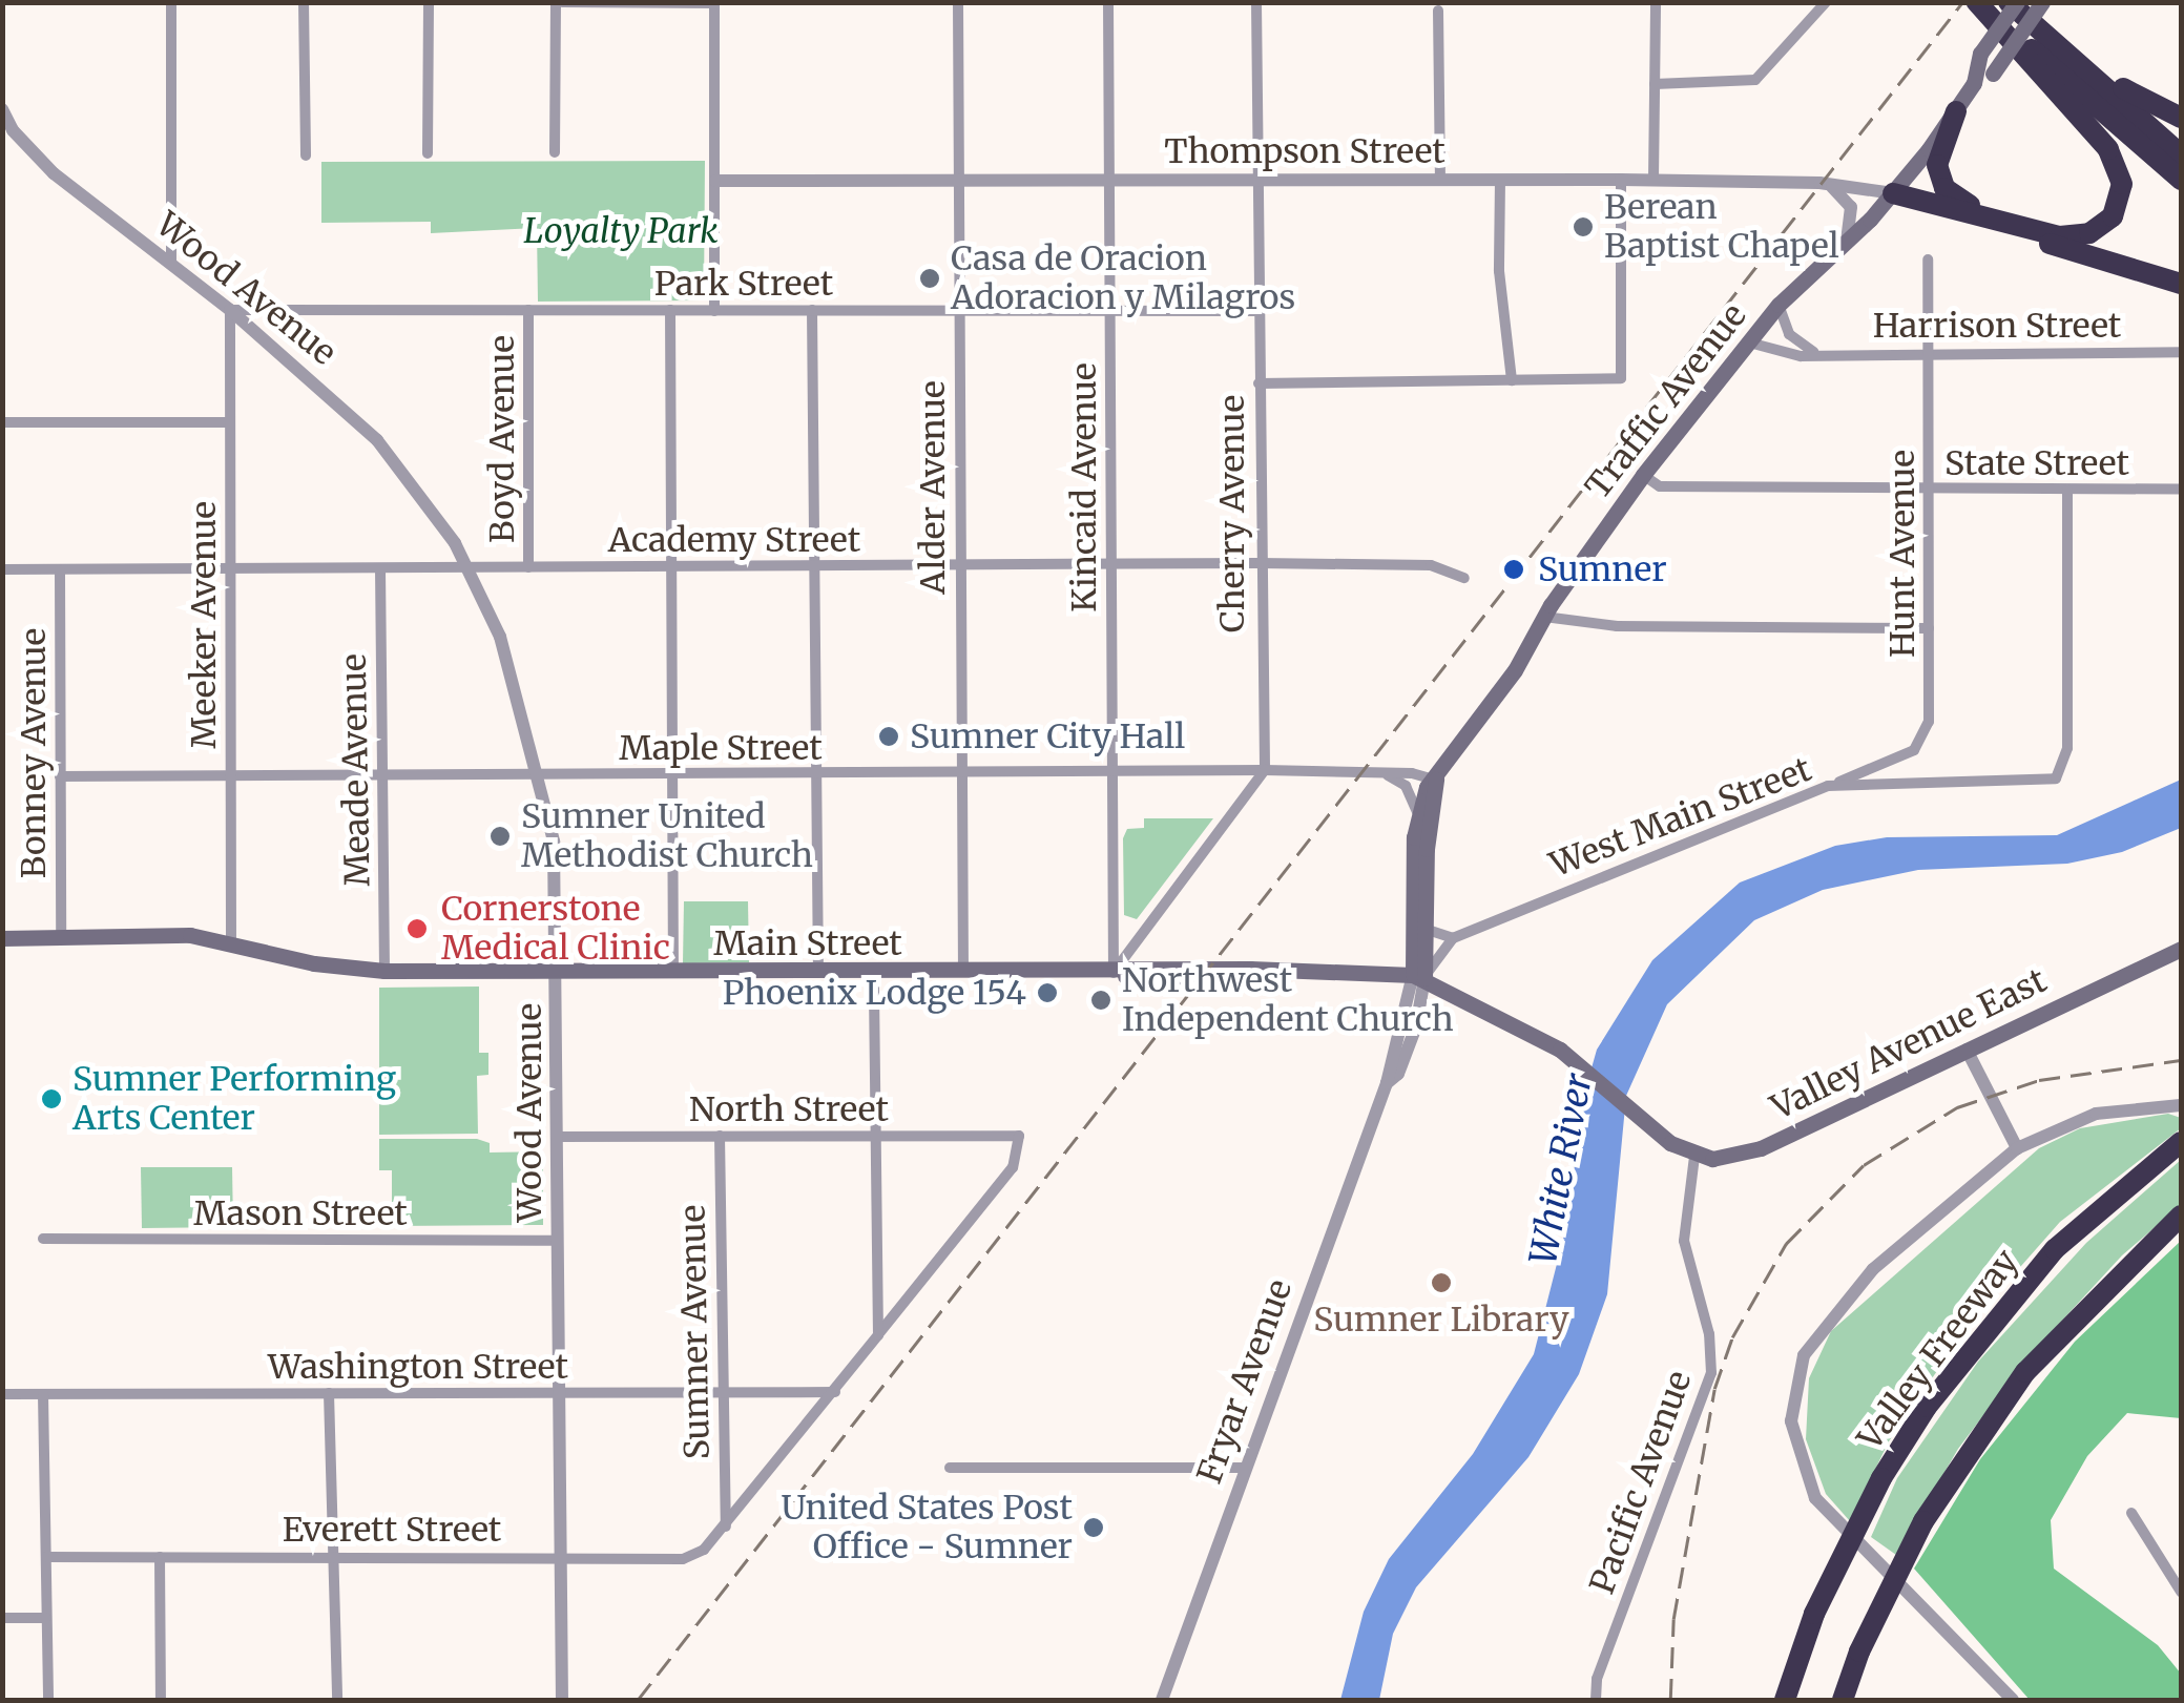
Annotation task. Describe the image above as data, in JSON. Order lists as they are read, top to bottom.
{
  "streets": {
    "highway": ["Valley Freeway"],
    "main road": ["Traffic Avenue", "Main Street", "Valley Avenue East"],
    "street": [
      "Thompson Street",
      "Park Street",
      "Wood Avenue",
      "Harrison Street",
      "Boyd Avenue",
      "State Street",
      "Alder Avenue",
      "Kincaid Avenue",
      "Cherry Avenue",
      "Academy Street",
      "Hunt Avenue",
      "Meeker Avenue",
      "Maple Street",
      "Bonney Avenue",
      "Meade Avenue",
      "West Main Street",
      "North Street",
      "Mason Street",
      "Sumner Avenue",
      "Washington Street",
      "Fryar Avenue",
      "Pacific Avenue",
      "Everett Street"
    ]
  },
  "crossings": [
    ["Thompson Street", "Traffic Avenue"],
    ["Thompson Street", "Alder Avenue"],
    ["Thompson Street", "Kincaid Avenue"],
    ["Thompson Street", "Cherry Avenue"],
    ["Park Street", "Wood Avenue"],
    ["Park Street", "Boyd Avenue"],
    ["Park Street", "Alder Avenue"],
    ["Park Street", "Kincaid Avenue"],
    ["Park Street", "Cherry Avenue"],
    ["Park Street", "Meeker Avenue"],
    ["Wood Avenue", "Academy Street"],
    ["Wood Avenue", "Meeker Avenue"],
    ["Wood Avenue", "Maple Street"],
    ["Wood Avenue", "Main Street"],
    ["Wood Avenue", "North Street"],
    ["Wood Avenue", "Mason Street"],
    ["Wood Avenue", "Washington Street"],
    ["Wood Avenue", "Everett Street"],
    ["Harrison Street", "Traffic Avenue"],
    ["Harrison Street", "Hunt Avenue"],
    ["Traffic Avenue", "State Street"],
    ["Traffic Avenue", "Maple Street"],
    ["Boyd Avenue", "Academy Street"],
    ["State Street", "Hunt Avenue"],
    ["State Street", "West Main Street"],
    ["Alder Avenue", "Academy Street"],
    ["Alder Avenue", "Maple Street"],
    ["Alder Avenue", "Main Street"],
    ["Kincaid Avenue", "Academy Street"],
    ["Kincaid Avenue", "Maple Street"],
    ["Kincaid Avenue", "Main Street"],
    ["Cherry Avenue", "Academy Street"],
    ["Cherry Avenue", "Maple Street"],
    ["Academy Street", "Meeker Avenue"],
    ["Academy Street", "Bonney Avenue"],
    ["Academy Street", "Meade Avenue"],
    ["Hunt Avenue", "West Main Street"],
    ["Meeker Avenue", "Maple Street"],
    ["Meeker Avenue", "Main Street"],
    ["Maple Street", "Bonney Avenue"],
    ["Maple Street", "Meade Avenue"],
    ["Bonney Avenue", "Main Street"],
    ["Meade Avenue", "Main Street"],
    ["Main Street", "Fryar Avenue"],
    ["Valley Avenue East", "Pacific Avenue"],
    ["North Street", "Sumner Avenue"],
    ["North Street", "Everett Street"],
    ["Sumner Avenue", "Washington Street"],
    ["Sumner Avenue", "Everett Street"],
    ["Washington Street", "Everett Street"]
  ],
  "water": ["White River"],
  "parks": ["Loyalty Park"],
  "places": [
    "Berean Baptist Chapel",
    "Casa de Oracion Adoracion y Milagros",
    "Sumner",
    "Sumner City Hall",
    "Sumner United Methodist Church",
    "Cornerstone Medical Clinic",
    "Phoenix Lodge 154",
    "Northwest Independent Church",
    "Sumner Performing Arts Center",
    "Sumner Library",
    "United States Post Office - Sumner"
  ]
}
